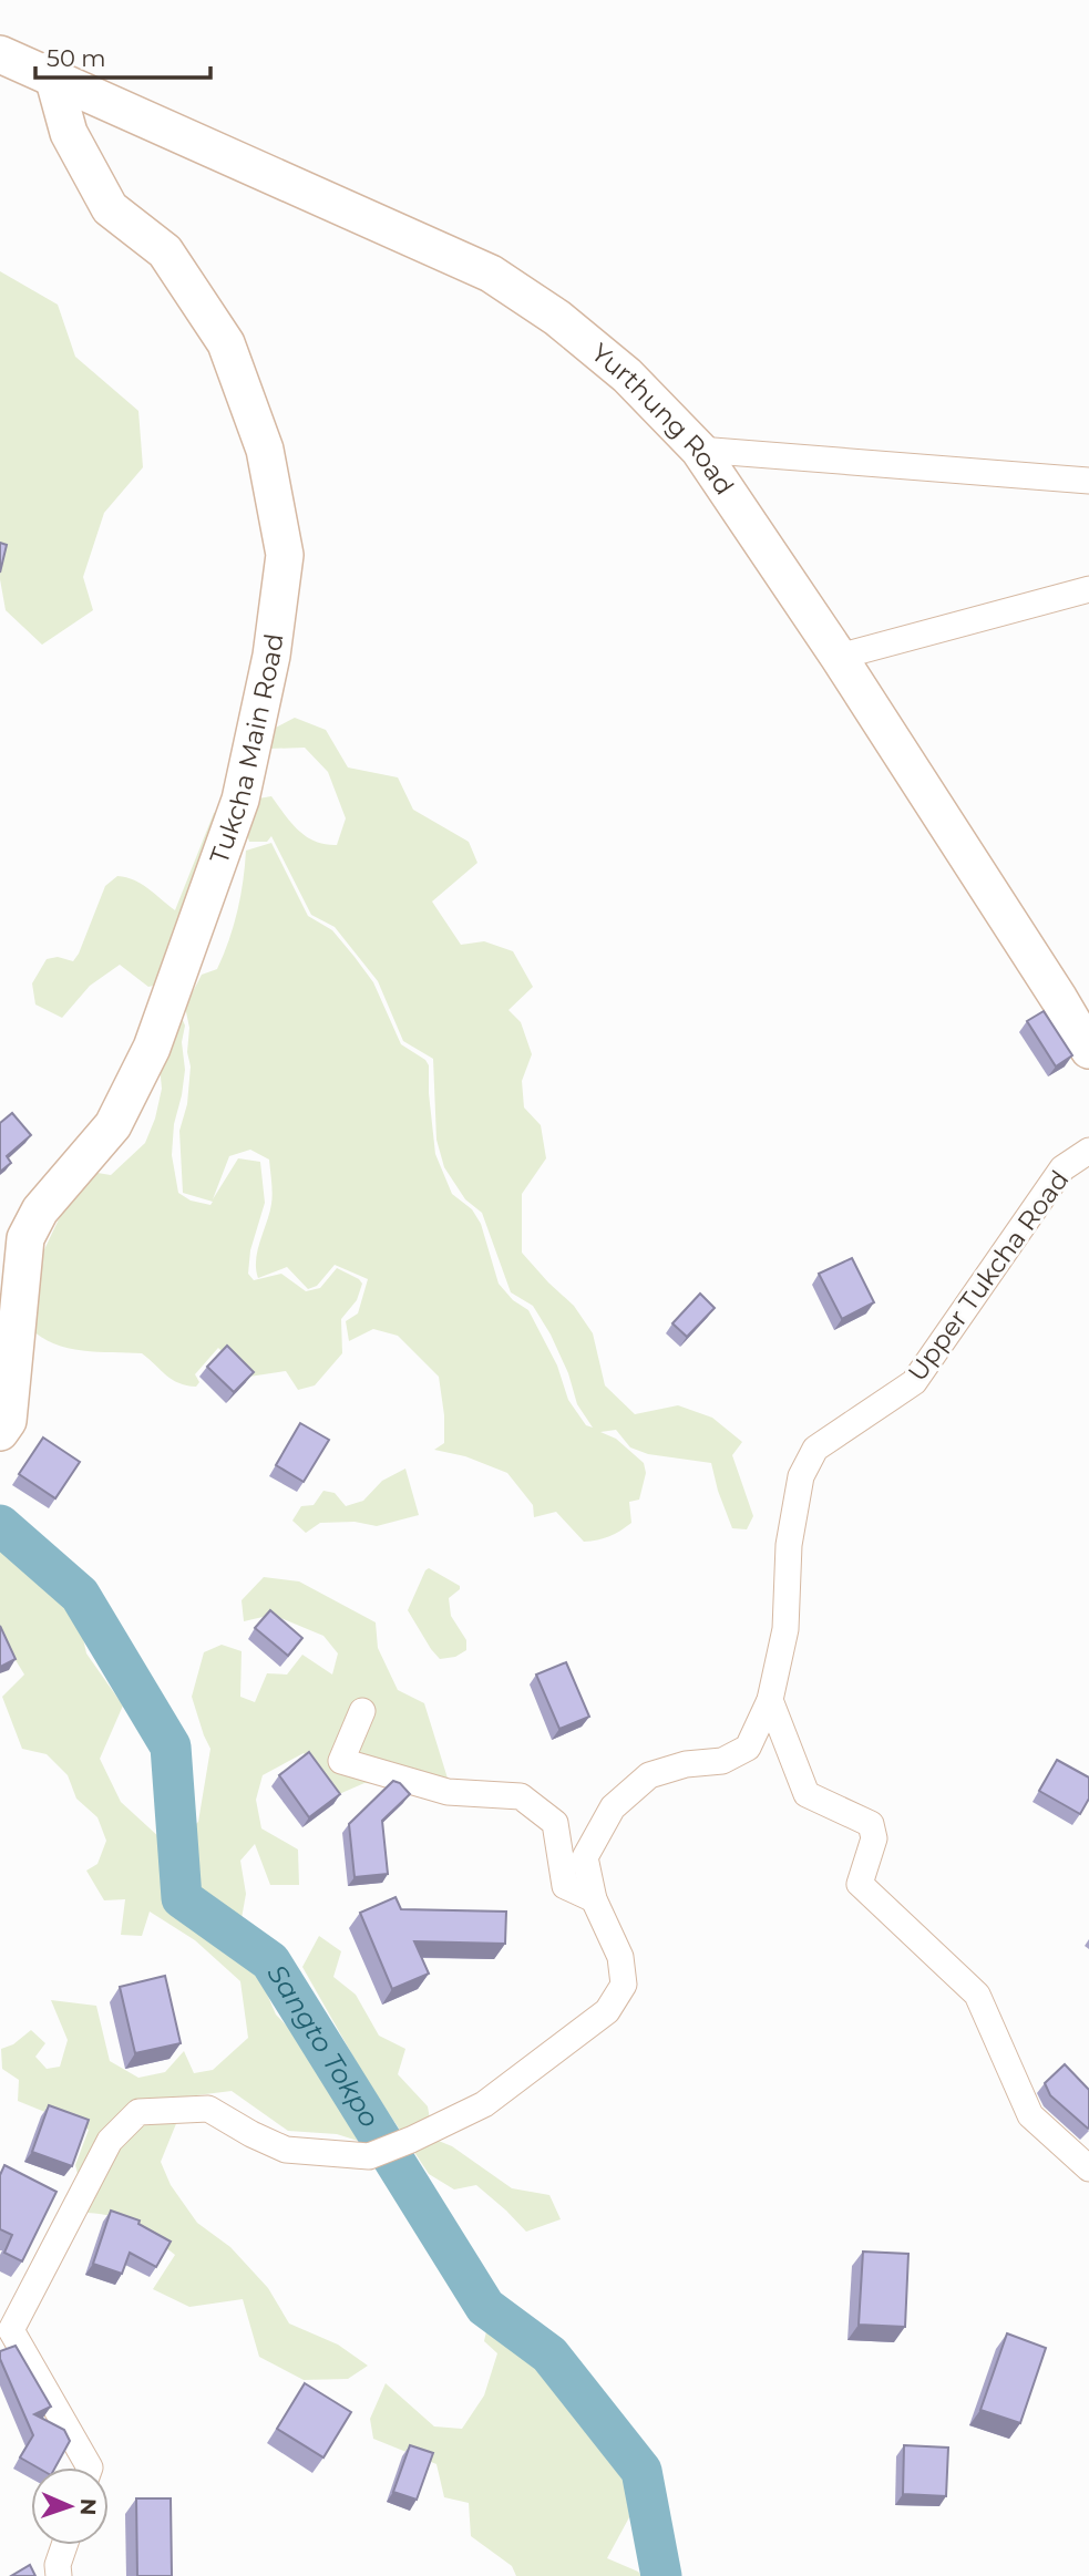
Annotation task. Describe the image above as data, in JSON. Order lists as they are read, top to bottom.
{
  "streets": {
    "main road": ["Yurthung Road", "Tukcha Main Road"],
    "street": ["Upper Tukcha Road"]
  },
  "crossings": [
    ["Yurthung Road", "Tukcha Main Road"]
  ],
  "water": ["Sangto Tokpo"],
  "scale_bar": "50 m",
  "north": "right"
}
